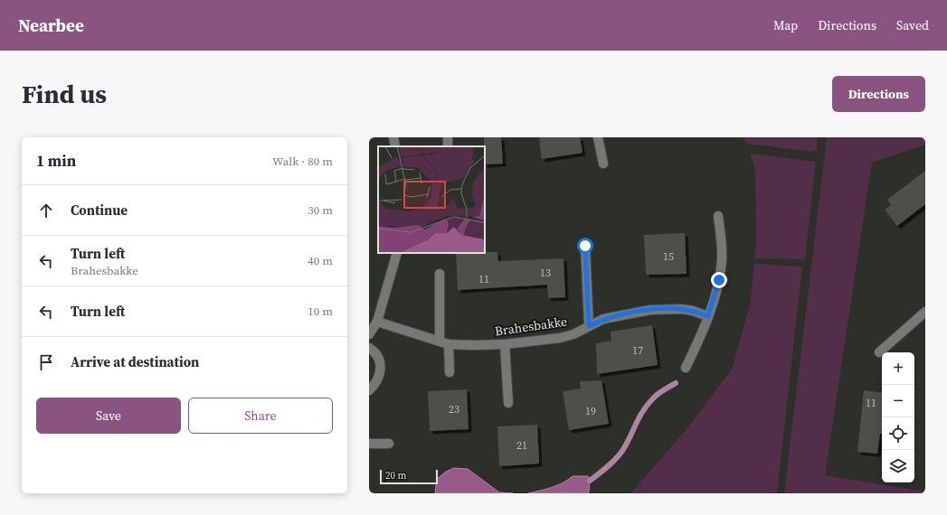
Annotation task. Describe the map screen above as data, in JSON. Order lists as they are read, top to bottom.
{
  "streets": {
    "street": ["Brahesbakke"]
  },
  "house_numbers": [
    "15",
    "13",
    "11",
    "17",
    "11",
    "23",
    "19",
    "21"
  ],
  "scale_bar": "20 m",
  "page": {
    "header": "Nearbee",
    "nav": ["Map", "Directions", "Saved"],
    "buttons": [
      "Directions",
      ["Save", "Share"]
    ],
    "title": "Find us",
    "heading": ["1 min", "Walk · 80 m"],
    "list": [
      ["Continue", "30 m"],
      ["Turn left", "Brahesbakke", "40 m"],
      ["Turn left", "10 m"],
      "Arrive at destination"
    ],
    "map_buttons": ["+", "−"],
    "scale": "20 m"
  }
}
